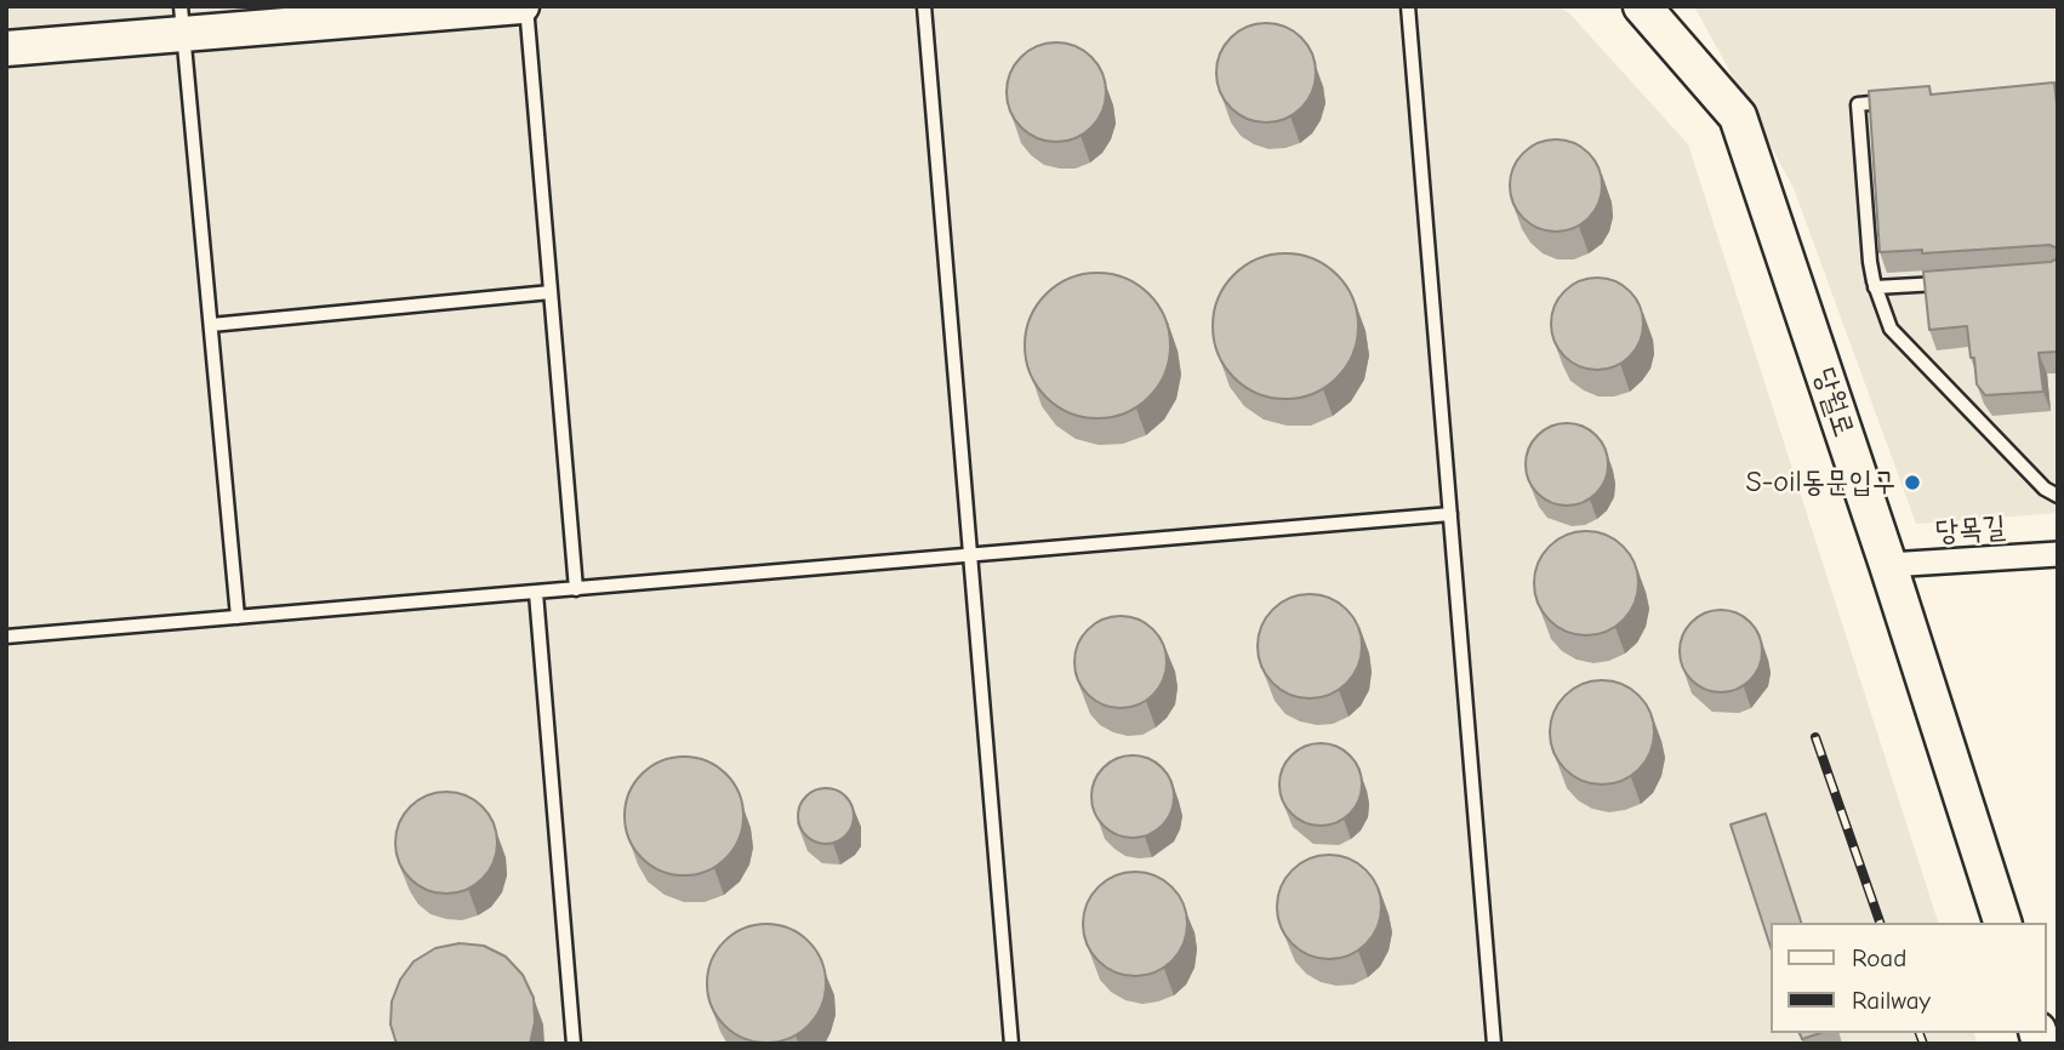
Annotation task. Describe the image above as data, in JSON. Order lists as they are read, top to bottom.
{
  "streets": {
    "main road": ["당월로"],
    "street": ["당목길"]
  },
  "crossings": [
    ["당월로", "당목길"]
  ],
  "places": ["S-oil동문입구"],
  "legend": ["Road", "Railway"]
}
